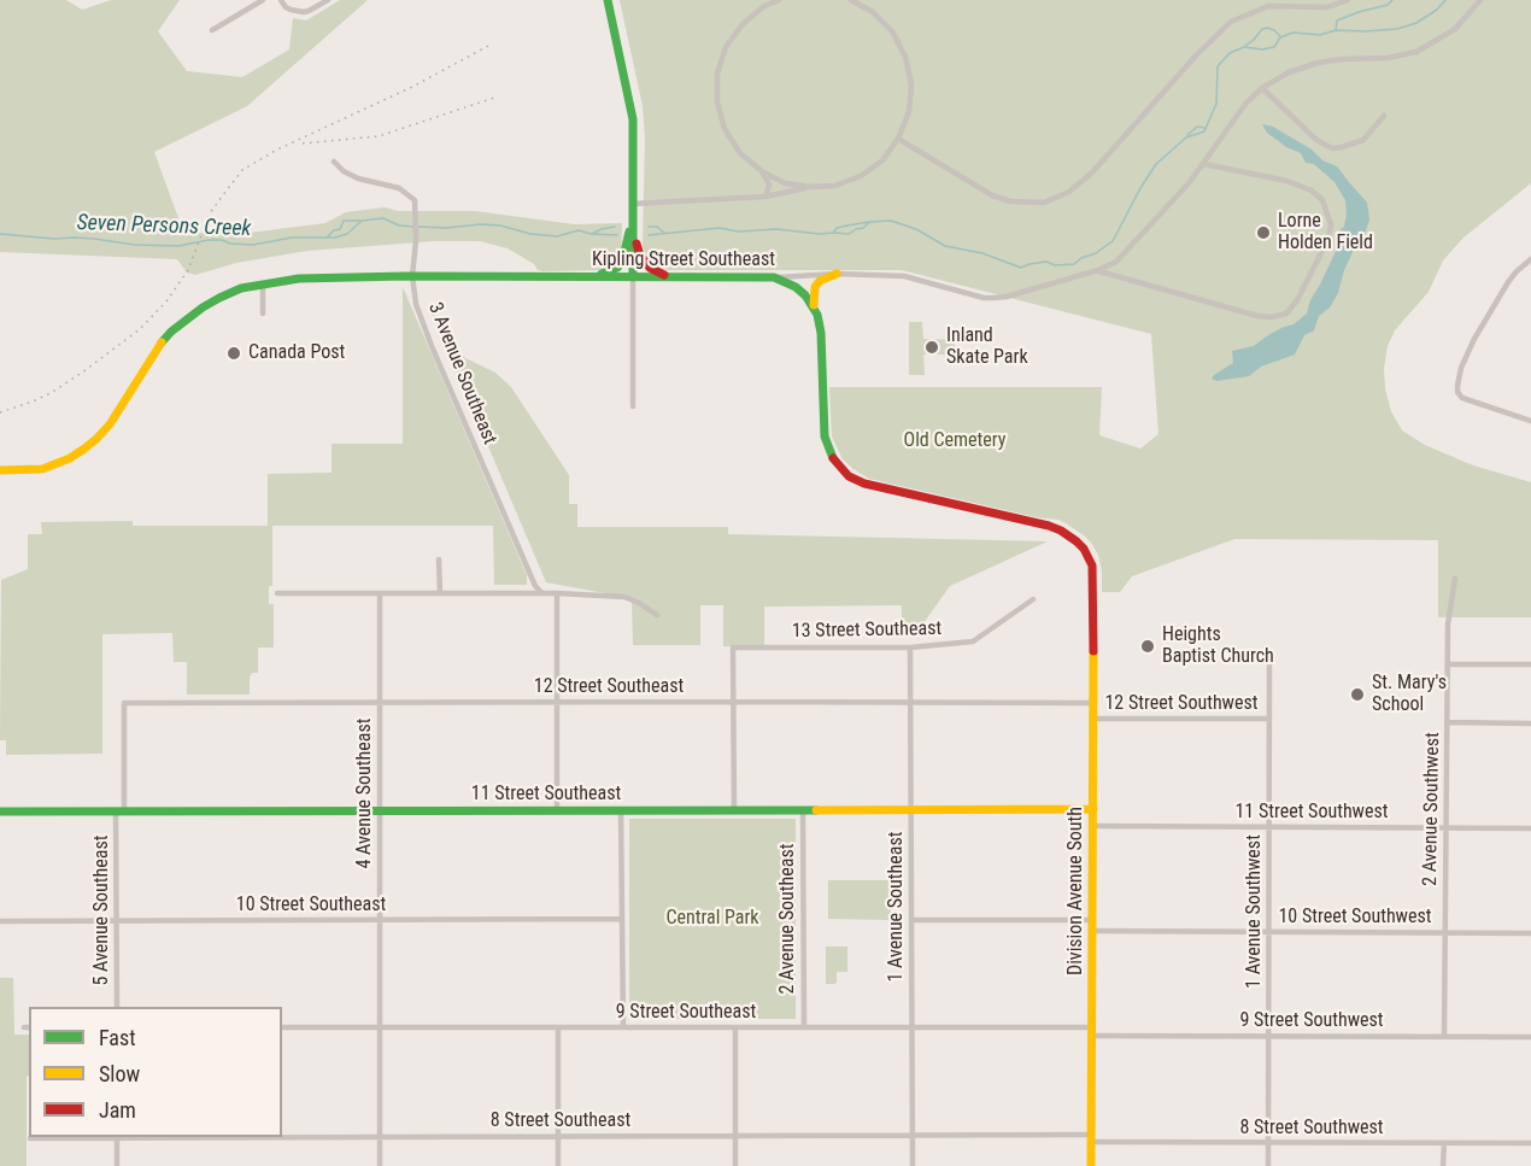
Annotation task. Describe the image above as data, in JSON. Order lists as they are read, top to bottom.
{
  "streets": {
    "street": [
      "Kipling Street Southeast",
      "3 Avenue Southeast",
      "13 Street Southeast",
      "12 Street Southeast",
      "12 Street Southwest",
      "4 Avenue Southeast",
      "11 Street Southeast",
      "2 Avenue Southwest",
      "11 Street Southwest",
      "Division Avenue South",
      "10 Street Southeast",
      "1 Avenue Southeast",
      "5 Avenue Southeast",
      "1 Avenue Southwest",
      "10 Street Southwest",
      "2 Avenue Southeast",
      "9 Street Southeast",
      "9 Street Southwest",
      "8 Street Southeast",
      "8 Street Southwest"
    ]
  },
  "crossings": [
    ["Kipling Street Southeast", "3 Avenue Southeast"],
    ["13 Street Southeast", "12 Street Southeast"],
    ["13 Street Southeast", "1 Avenue Southeast"],
    ["12 Street Southeast", "4 Avenue Southeast"],
    ["12 Street Southeast", "Division Avenue South"],
    ["12 Street Southeast", "1 Avenue Southeast"],
    ["12 Street Southeast", "5 Avenue Southeast"],
    ["12 Street Southwest", "Division Avenue South"],
    ["12 Street Southwest", "1 Avenue Southwest"],
    ["4 Avenue Southeast", "11 Street Southeast"],
    ["4 Avenue Southeast", "10 Street Southeast"],
    ["4 Avenue Southeast", "9 Street Southeast"],
    ["4 Avenue Southeast", "8 Street Southeast"],
    ["11 Street Southeast", "Division Avenue South"],
    ["11 Street Southeast", "1 Avenue Southeast"],
    ["11 Street Southeast", "5 Avenue Southeast"],
    ["11 Street Southeast", "2 Avenue Southeast"],
    ["2 Avenue Southwest", "11 Street Southwest"],
    ["2 Avenue Southwest", "10 Street Southwest"],
    ["2 Avenue Southwest", "9 Street Southwest"],
    ["11 Street Southwest", "Division Avenue South"],
    ["11 Street Southwest", "1 Avenue Southwest"],
    ["Division Avenue South", "10 Street Southwest"],
    ["Division Avenue South", "9 Street Southeast"],
    ["Division Avenue South", "9 Street Southwest"],
    ["Division Avenue South", "8 Street Southeast"],
    ["Division Avenue South", "8 Street Southwest"],
    ["10 Street Southeast", "5 Avenue Southeast"],
    ["1 Avenue Southeast", "9 Street Southeast"],
    ["1 Avenue Southeast", "8 Street Southeast"],
    ["1 Avenue Southwest", "10 Street Southwest"],
    ["1 Avenue Southwest", "9 Street Southwest"],
    ["1 Avenue Southwest", "8 Street Southwest"],
    ["2 Avenue Southeast", "9 Street Southeast"],
    ["9 Street Southeast", "9 Street Southwest"],
    ["8 Street Southeast", "8 Street Southwest"]
  ],
  "water": ["Seven Persons Creek"],
  "parks": ["Old Cemetery", "Central Park"],
  "places": [
    "Lorne Holden Field",
    "Inland Skate Park",
    "Canada Post",
    "Heights Baptist Church",
    "St. Mary's School"
  ],
  "legend": ["Fast", "Slow", "Jam"]
}
